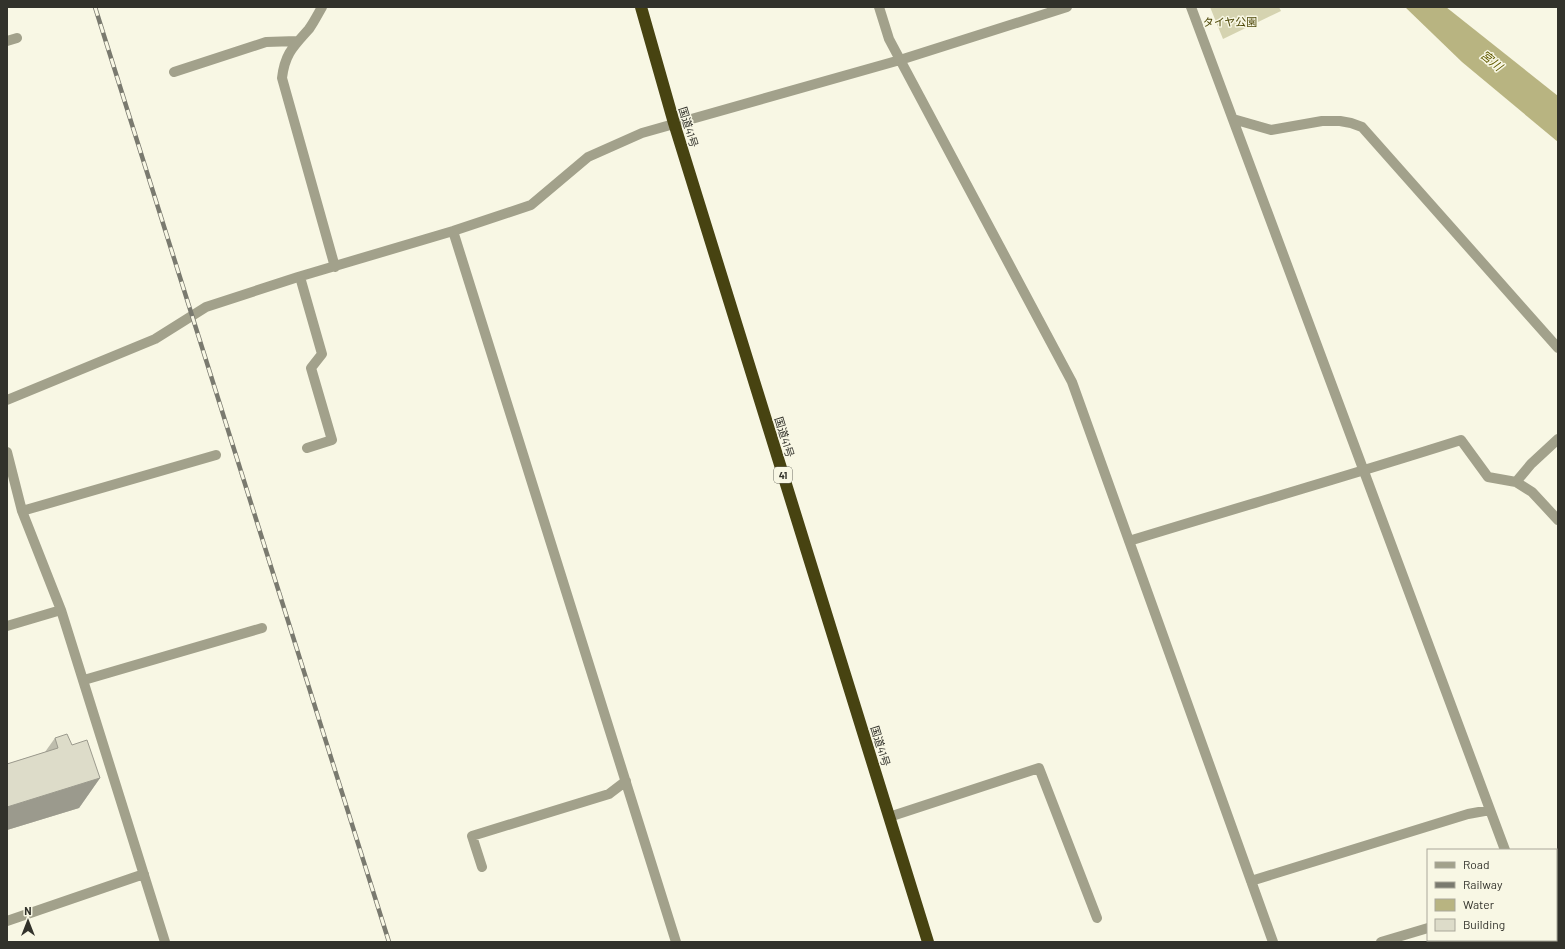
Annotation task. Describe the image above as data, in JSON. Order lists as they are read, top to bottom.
{
  "streets": {
    "highway": ["国道41号", "41"]
  },
  "water": ["宮川"],
  "parks": ["タイヤ公園"],
  "legend": [
    "Road",
    "Railway",
    "Water",
    "Building"
  ],
  "north": "top"
}
